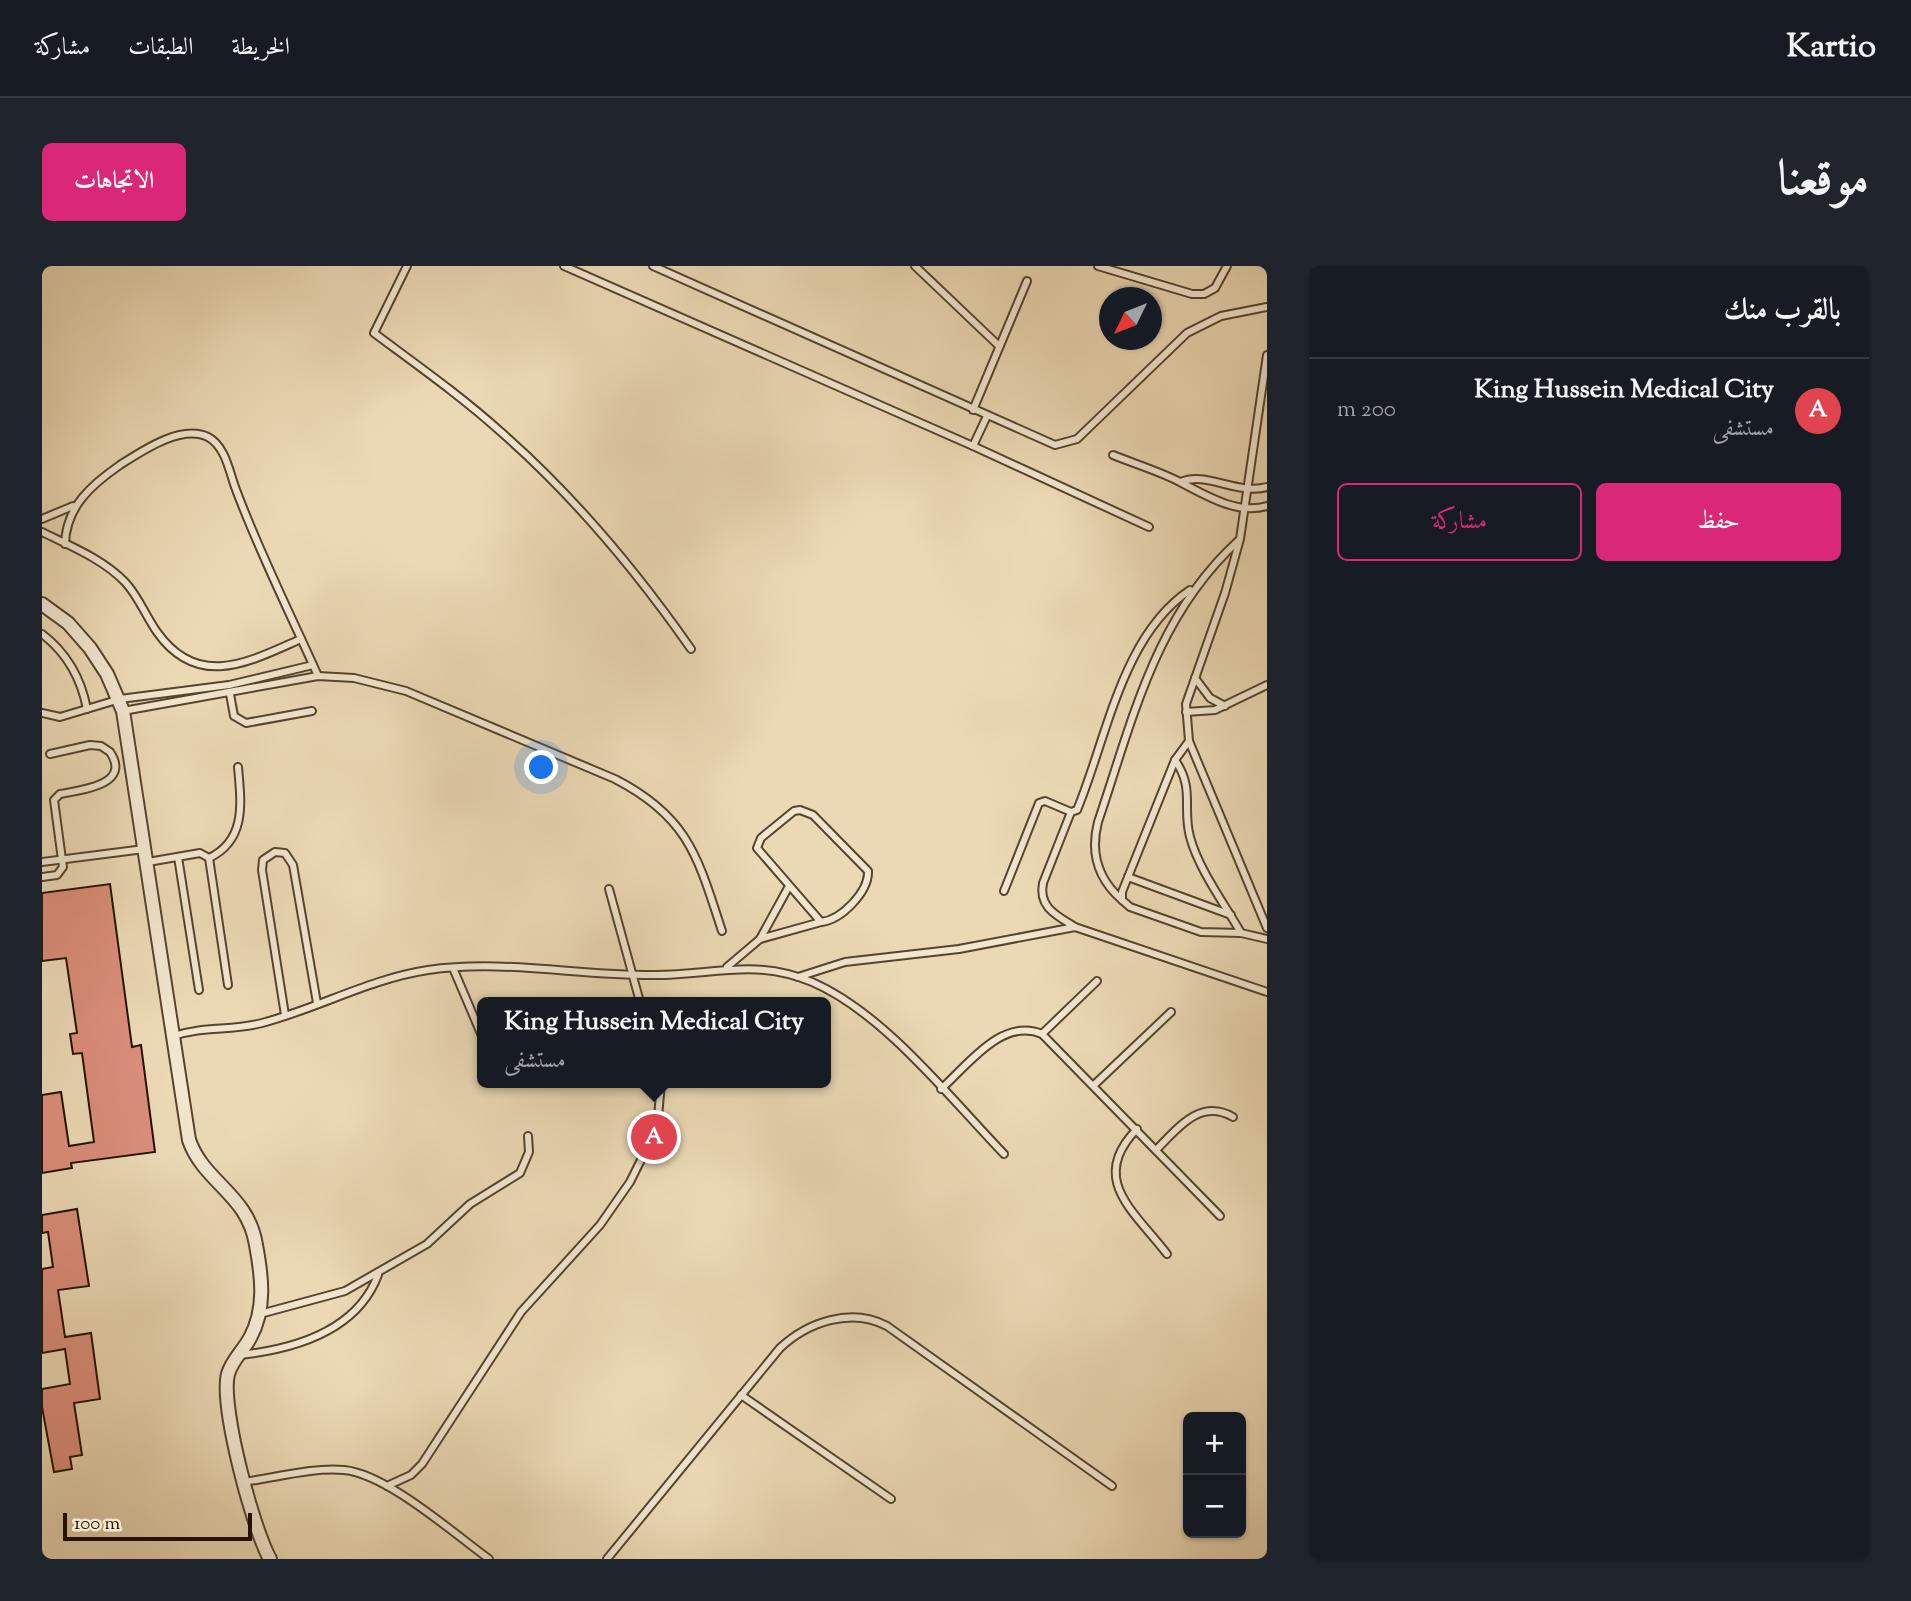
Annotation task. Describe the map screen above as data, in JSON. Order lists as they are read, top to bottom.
{
  "scale_bar": "100 m",
  "north": "bottom left",
  "page": {
    "header": "Kartio",
    "nav": ["الخريطة", "الطبقات", "مشاركة"],
    "title": "موقعنا",
    "buttons": [
      "الاتجاهات",
      ["حفظ", "مشاركة"]
    ],
    "heading": "بالقرب منك",
    "list": [
      {
        "mark": "A",
        "name": "King Hussein Medical City",
        "note": "مستشفى",
        "value": "200 m"
      }
    ],
    "popup": ["King Hussein Medical City", "مستشفى"],
    "pins": "A",
    "map_buttons": ["+", "−"],
    "scale": "100 m"
  }
}
